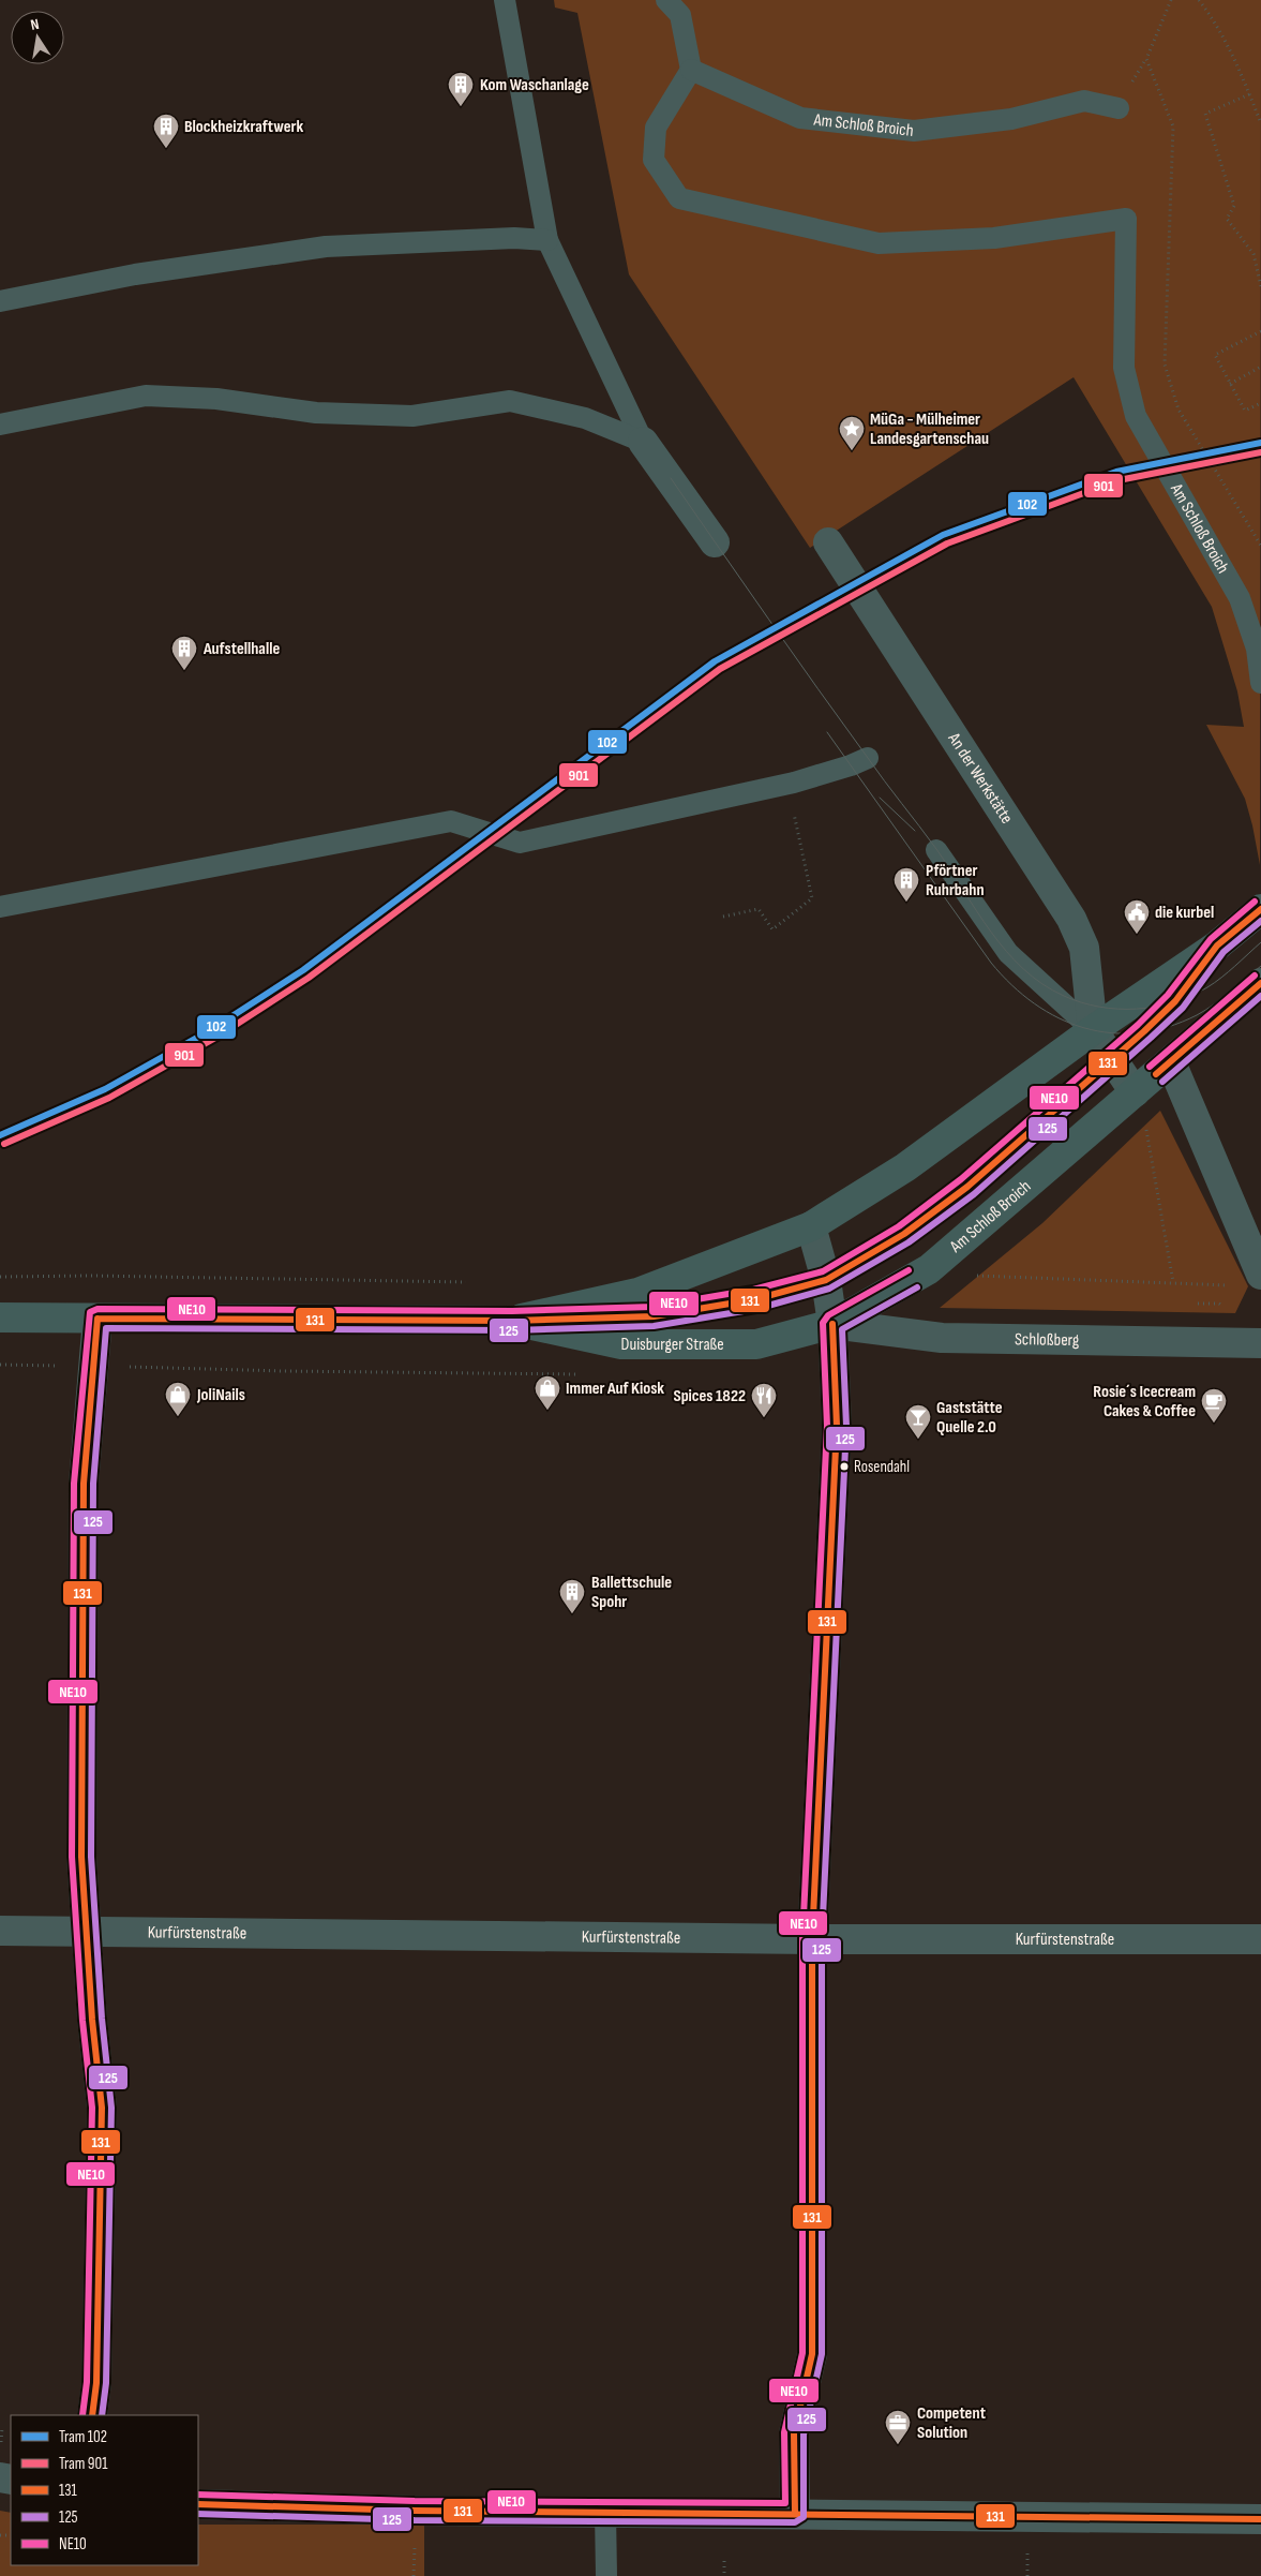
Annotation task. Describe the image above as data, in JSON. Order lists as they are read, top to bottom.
{
  "streets": {
    "main road": ["Am Schloß Broich", "Duisburger Straße"],
    "street": ["An der Werkstätte", "Schloßberg", "Kurfürstenstraße"]
  },
  "crossings": [
    ["Am Schloß Broich", "Schloßberg"],
    ["Am Schloß Broich", "Duisburger Straße"],
    ["Schloßberg", "Duisburger Straße"]
  ],
  "places": {
    "building": [
      "Kom Waschanlage",
      "Blockheizkraftwerk",
      "Aufstellhalle",
      "Pförtner Ruhrbahn",
      "Ballettschule Spohr"
    ],
    "place": ["MüGa - Mülheimer Landesgartenschau"],
    "public building": ["die kurbel"],
    "shop": ["Immer Auf Kiosk", "JoliNails"],
    "restaurant": ["Spices 1822"],
    "cafe": ["Rosie´s Icecream Cakes & Coffee"],
    "bar": ["Gaststätte Quelle 2.0"],
    "other": ["Rosendahl"],
    "office": ["Competent Solution"]
  },
  "lines": [
    "tram line 102",
    "tram line 901",
    "transit line NE10",
    "transit line 131",
    "transit line 125"
  ],
  "legend": [
    "Tram 102",
    "Tram 901",
    "131",
    "125",
    "NE10"
  ],
  "north": "top"
}
